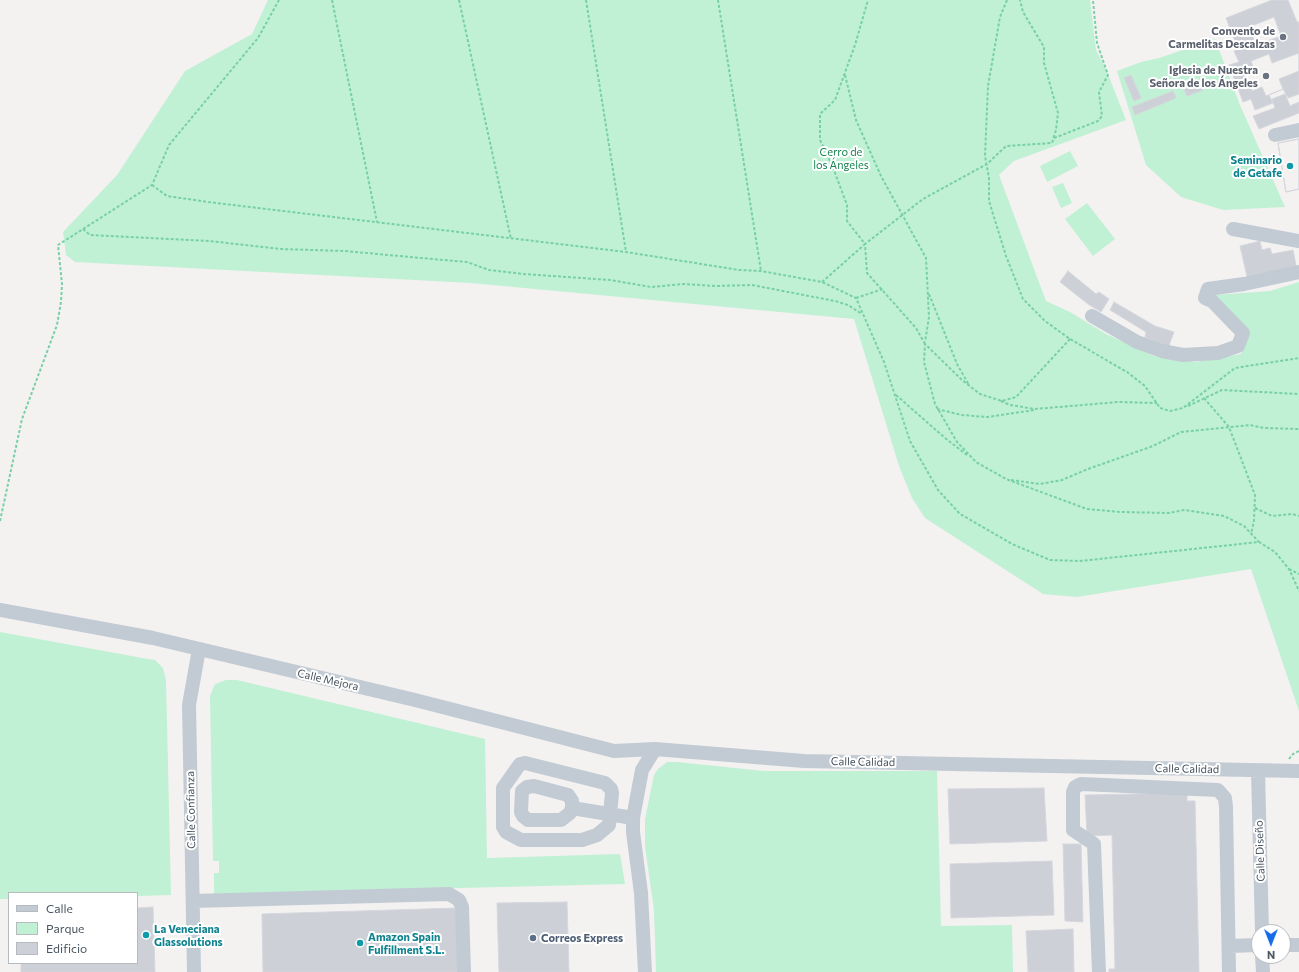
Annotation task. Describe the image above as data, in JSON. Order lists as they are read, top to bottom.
{
  "streets": {
    "street": [
      "Calle Mejora",
      "Calle Calidad",
      "Calle Confianza",
      "Calle Diseño"
    ]
  },
  "crossings": [
    ["Calle Mejora", "Calle Calidad"],
    ["Calle Mejora", "Calle Confianza"],
    ["Calle Calidad", "Calle Diseño"]
  ],
  "parks": ["Cerro de los Ángeles"],
  "places": [
    "Convento de Carmelitas Descalzas",
    "Iglesia de Nuestra Señora de los Ángeles",
    "Seminario de Getafe",
    "La Veneciana Glassolutions",
    "Correos Express",
    "Amazon Spain Fulfillment S.L."
  ],
  "legend": ["Calle", "Parque", "Edificio"],
  "north": "bottom"
}
